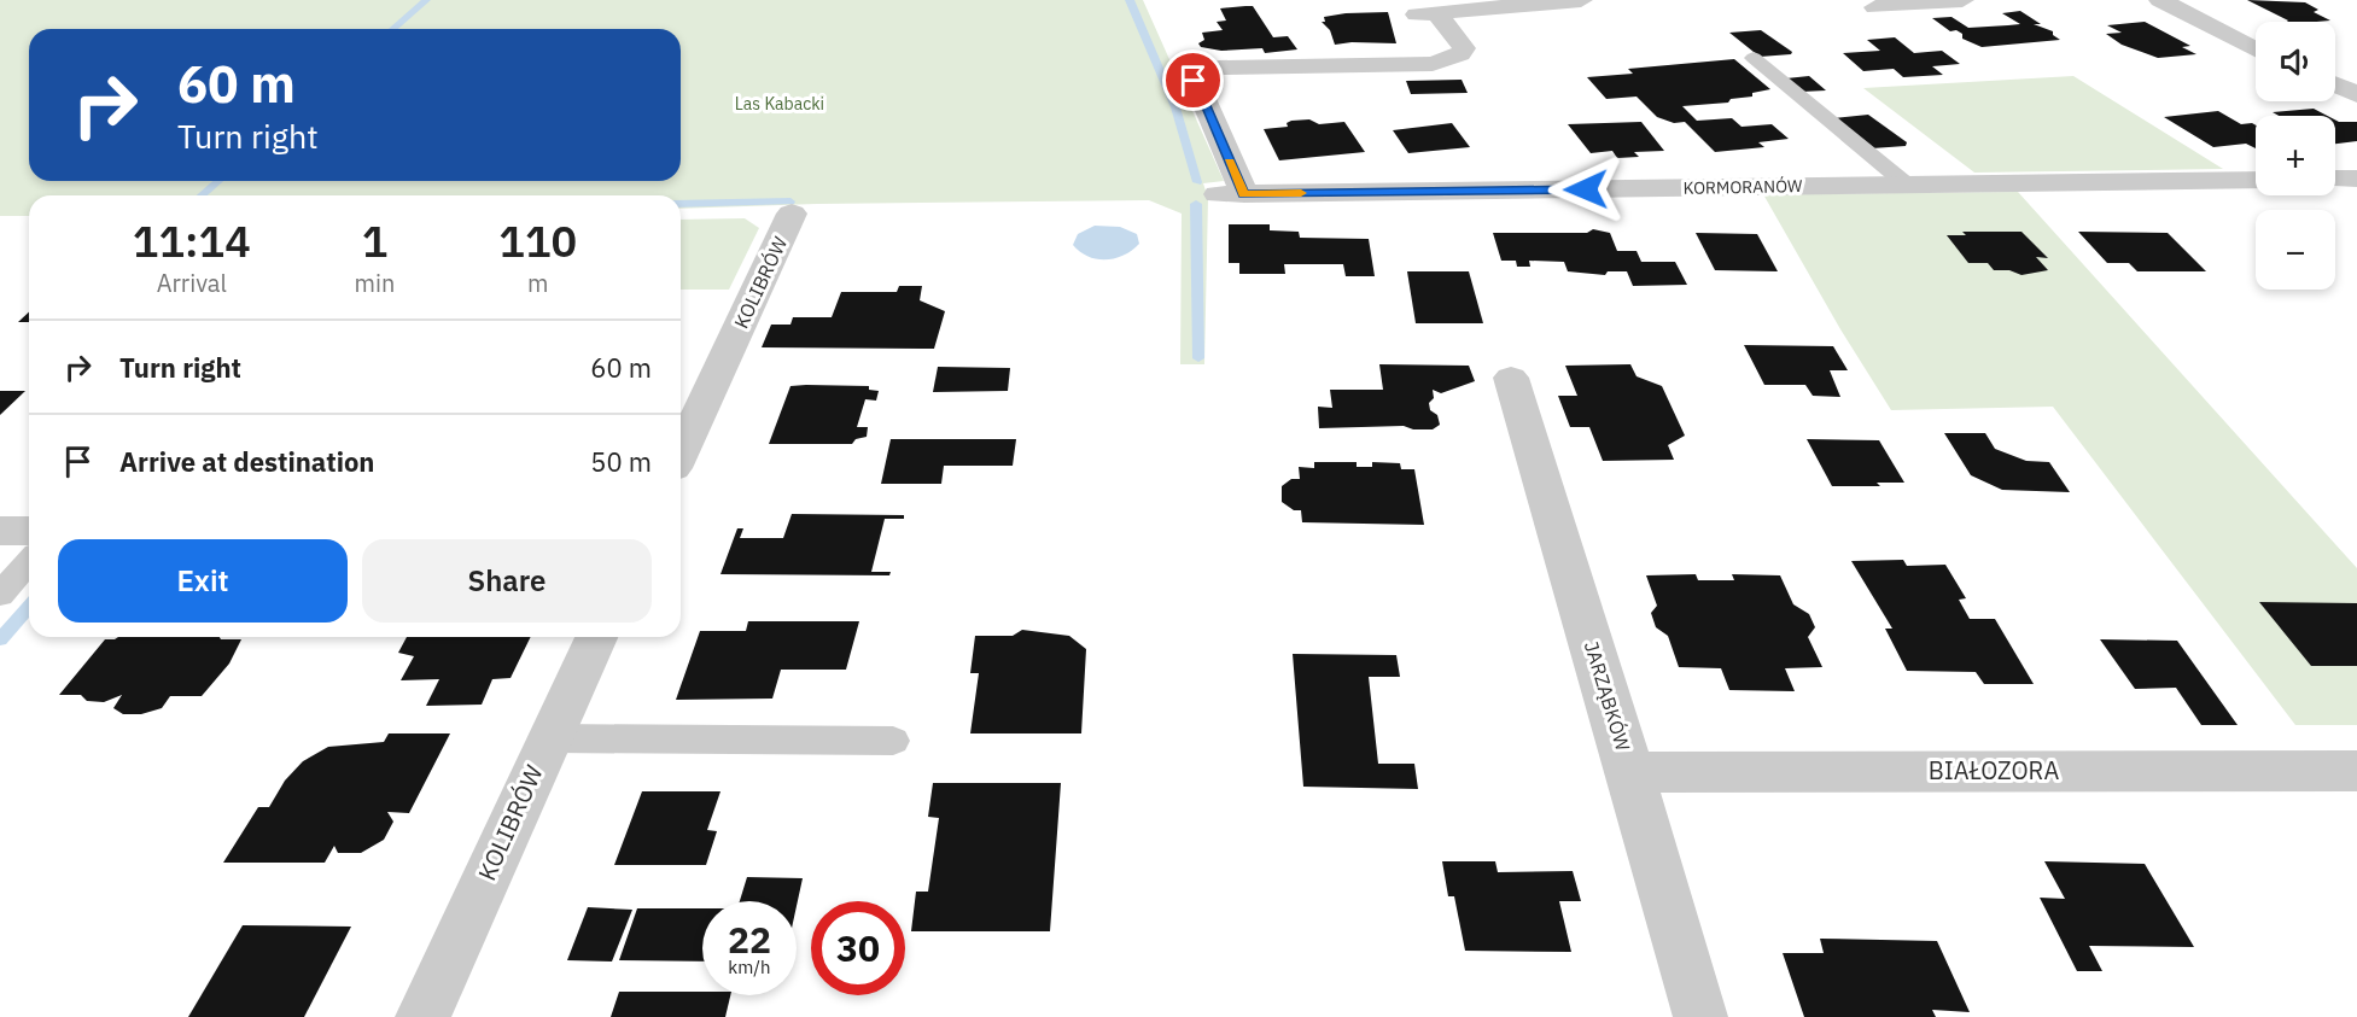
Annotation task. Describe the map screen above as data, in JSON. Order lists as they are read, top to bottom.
{
  "streets": {
    "street": [
      "KORMORANÓW",
      "KOLIBRÓW",
      "JARZĄBKÓW",
      "BIAŁOZORA"
    ]
  },
  "crossings": [
    ["JARZĄBKÓW", "BIAŁOZORA"]
  ],
  "parks": ["Las Kabacki"],
  "page": {
    "map_buttons": ["+", "−"],
    "turn": ["60 m", "Turn right"],
    "eta": [
      "11:14",
      "Arrival",
      "1",
      "min",
      "110",
      "m"
    ],
    "list": [
      {
        "name": "Turn right",
        "value": "60 m"
      },
      {
        "name": "Arrive at destination",
        "value": "50 m"
      }
    ],
    "buttons": ["Exit", "Share"],
    "speed": "22 km/h",
    "limit": "30"
  }
}
